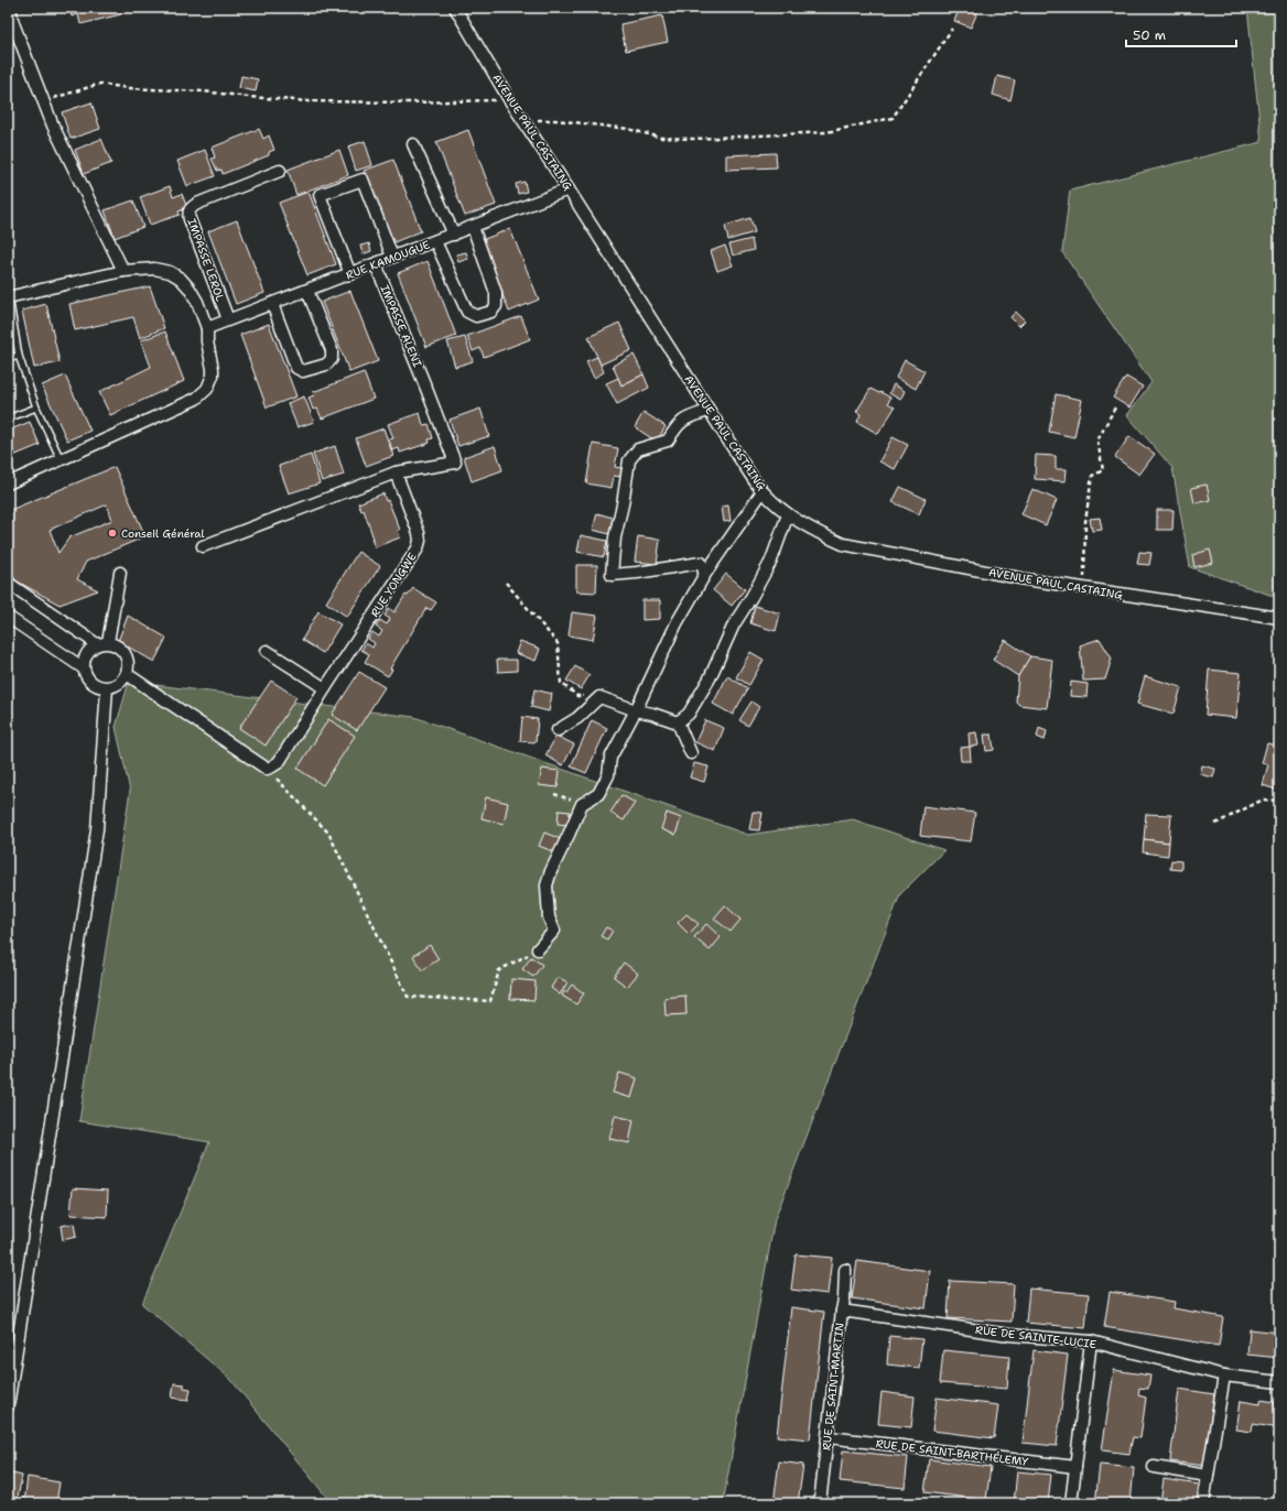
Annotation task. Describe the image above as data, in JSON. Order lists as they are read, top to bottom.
{
  "streets": {
    "street": [
      "AVENUE PAUL CASTAING",
      "IMPASSE LEROL",
      "RUE KAMOUGUE",
      "IMPASSE ALENI",
      "RUE YONGWE",
      "RUE DE SAINTE-LUCIE",
      "RUE DE SAINT-MARTIN",
      "RUE DE SAINT-BARTHÉLEMY"
    ]
  },
  "crossings": [
    ["AVENUE PAUL CASTAING", "RUE KAMOUGUE"],
    ["IMPASSE LEROL", "RUE KAMOUGUE"],
    ["RUE KAMOUGUE", "IMPASSE ALENI"],
    ["IMPASSE ALENI", "RUE YONGWE"],
    ["RUE DE SAINTE-LUCIE", "RUE DE SAINT-MARTIN"],
    ["RUE DE SAINT-MARTIN", "RUE DE SAINT-BARTHÉLEMY"]
  ],
  "places": ["Conseil Général"],
  "scale_bar": "50 m"
}
